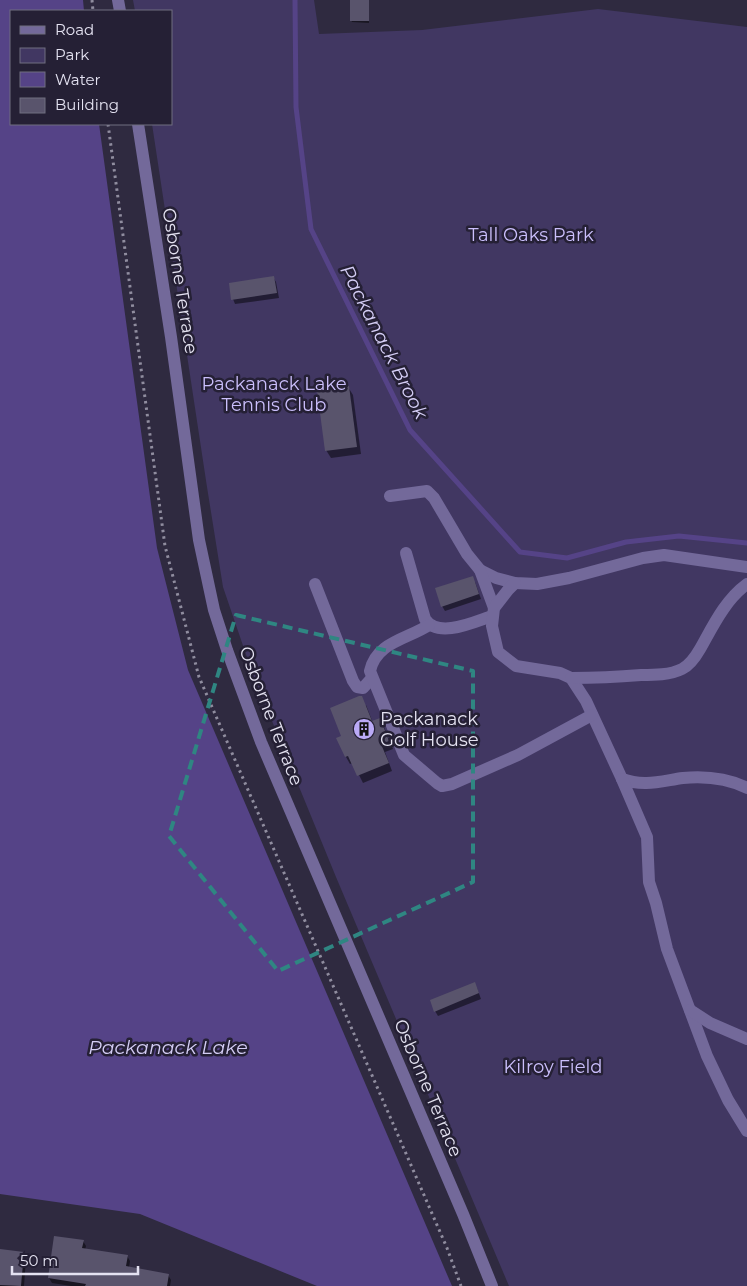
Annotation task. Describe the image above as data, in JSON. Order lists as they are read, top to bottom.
{
  "streets": {
    "street": ["Osborne Terrace"]
  },
  "water": ["Packanack Brook", "Packanack Lake"],
  "parks": ["Tall Oaks Park", "Packanack Lake Tennis Club", "Kilroy Field"],
  "places": {
    "building": ["Packanack Golf House"]
  },
  "legend": [
    "Road",
    "Park",
    "Water",
    "Building"
  ],
  "scale_bar": "50 m"
}
